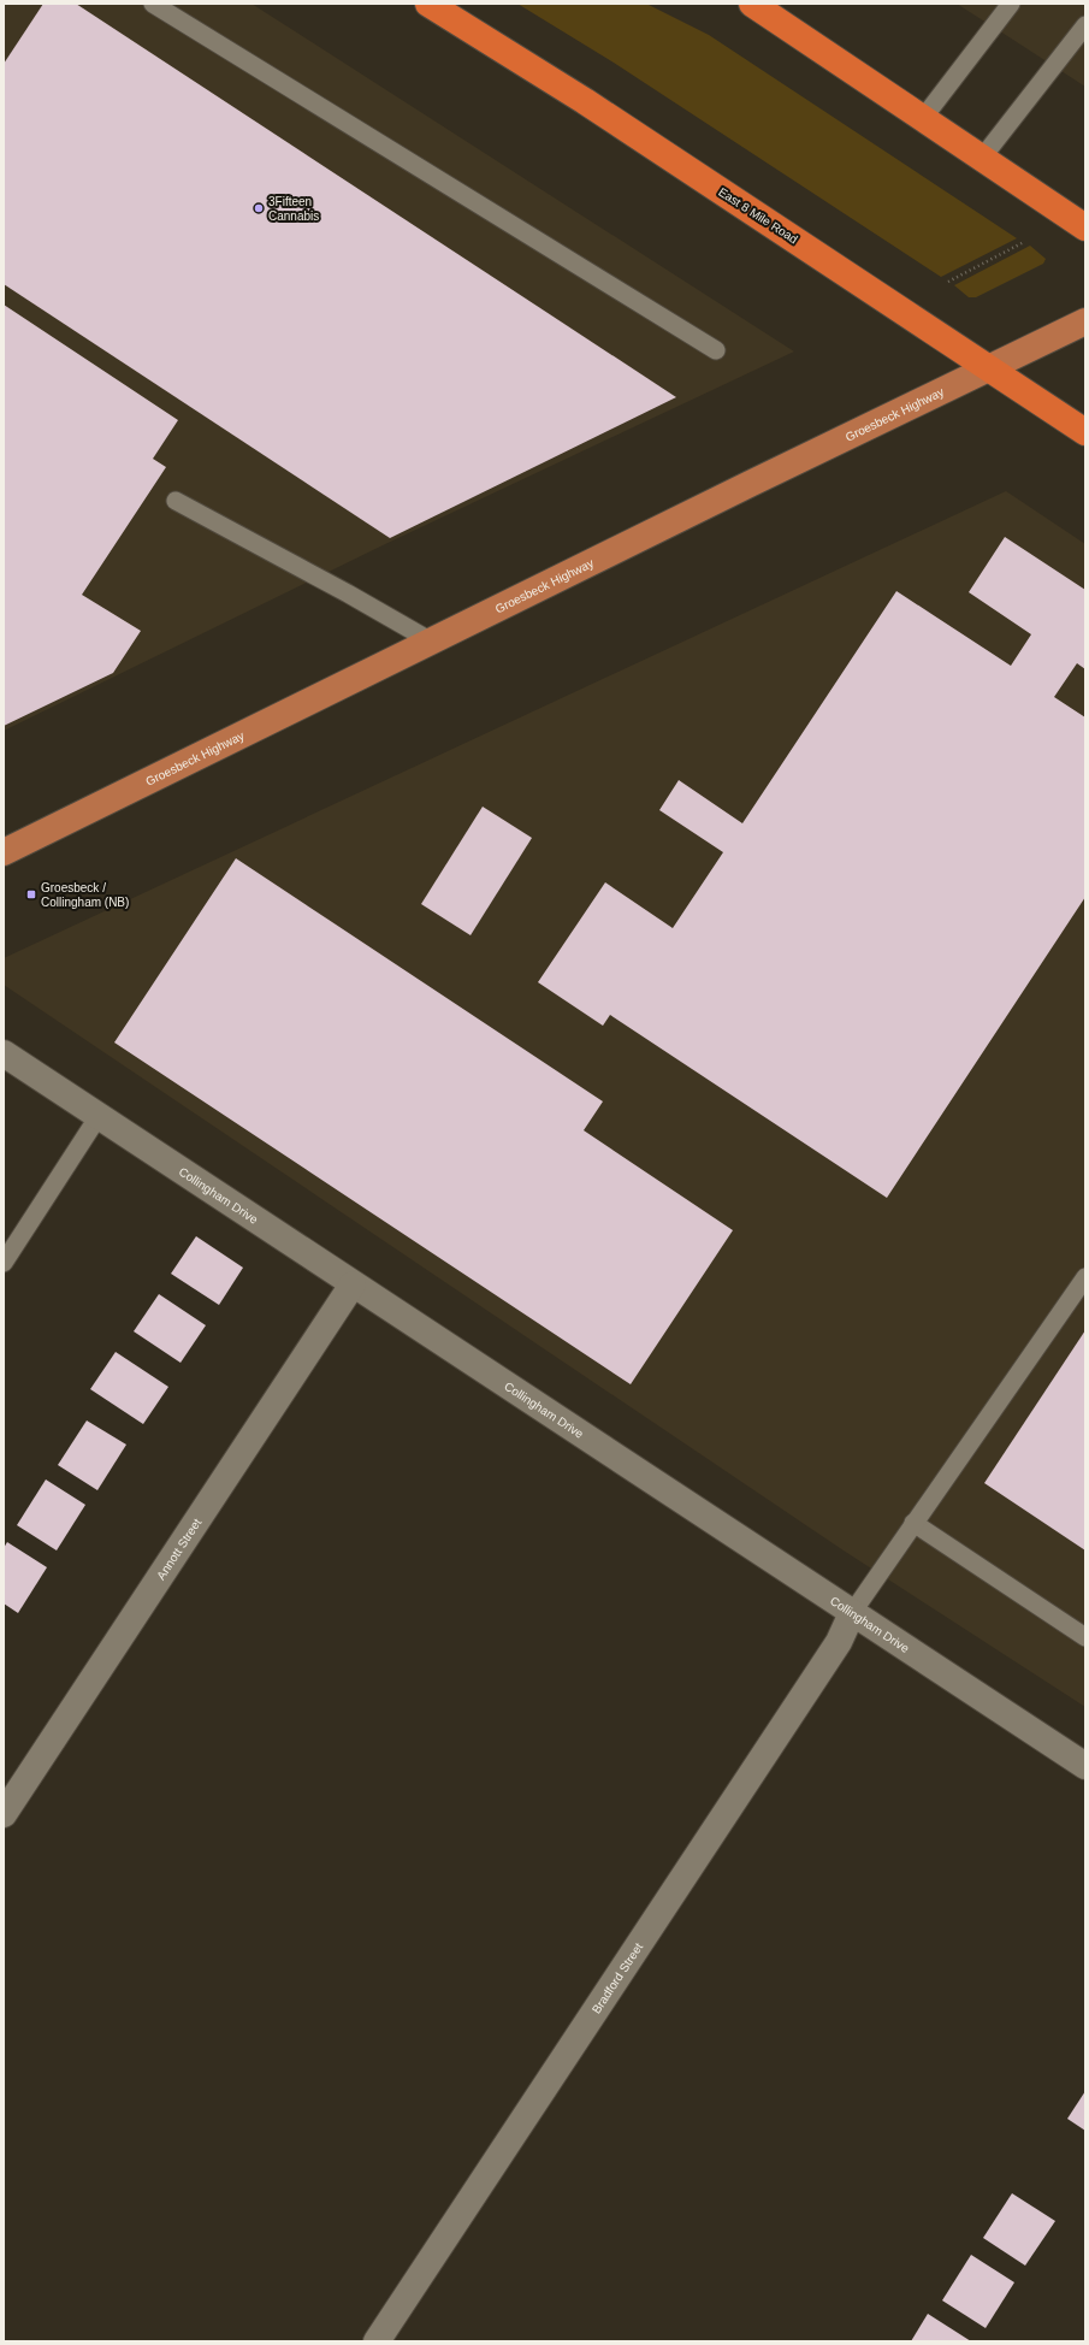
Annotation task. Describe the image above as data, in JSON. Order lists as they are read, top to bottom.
{
  "streets": {
    "highway": ["East 8 Mile Road"],
    "main road": ["Groesbeck Highway"],
    "street": ["Collingham Drive", "Annott Street", "Bradford Street"]
  },
  "crossings": [
    ["East 8 Mile Road", "Groesbeck Highway"],
    ["Collingham Drive", "Annott Street"],
    ["Collingham Drive", "Bradford Street"]
  ],
  "places": {
    "other": ["3Fifteen Cannabis"],
    "transit": ["Groesbeck / Collingham (NB)"]
  }
}
